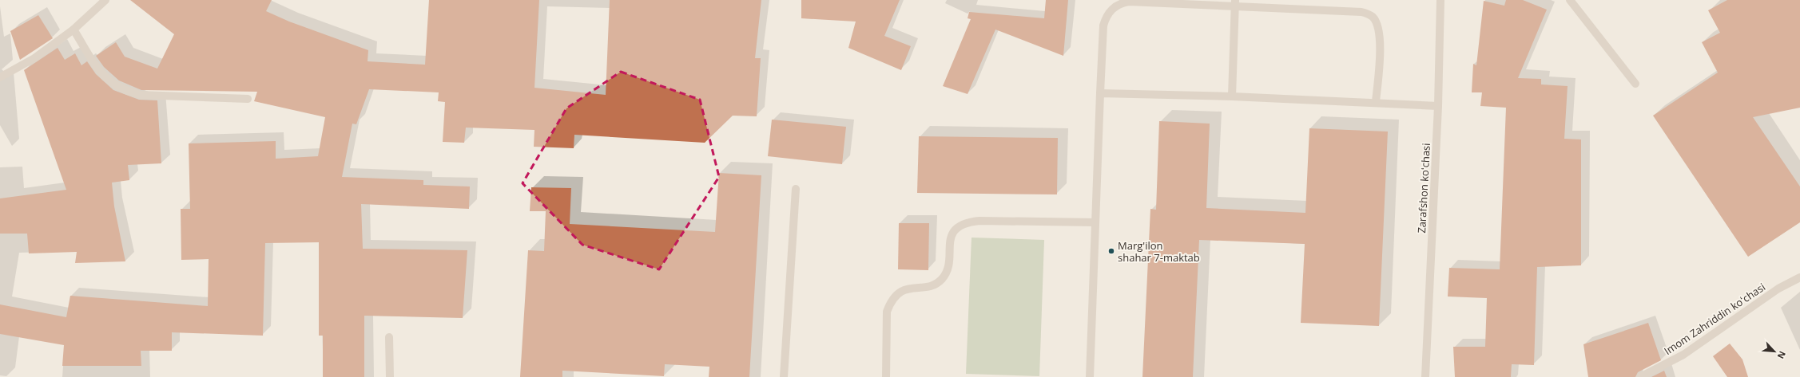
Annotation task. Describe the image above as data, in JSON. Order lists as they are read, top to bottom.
{
  "streets": {
    "street": ["Zarafshon koʻchasi", "Imom Zahriddin koʻchasi"]
  },
  "places": ["Marg'ilon shahar 7-maktab"],
  "north": "bottom right"
}
